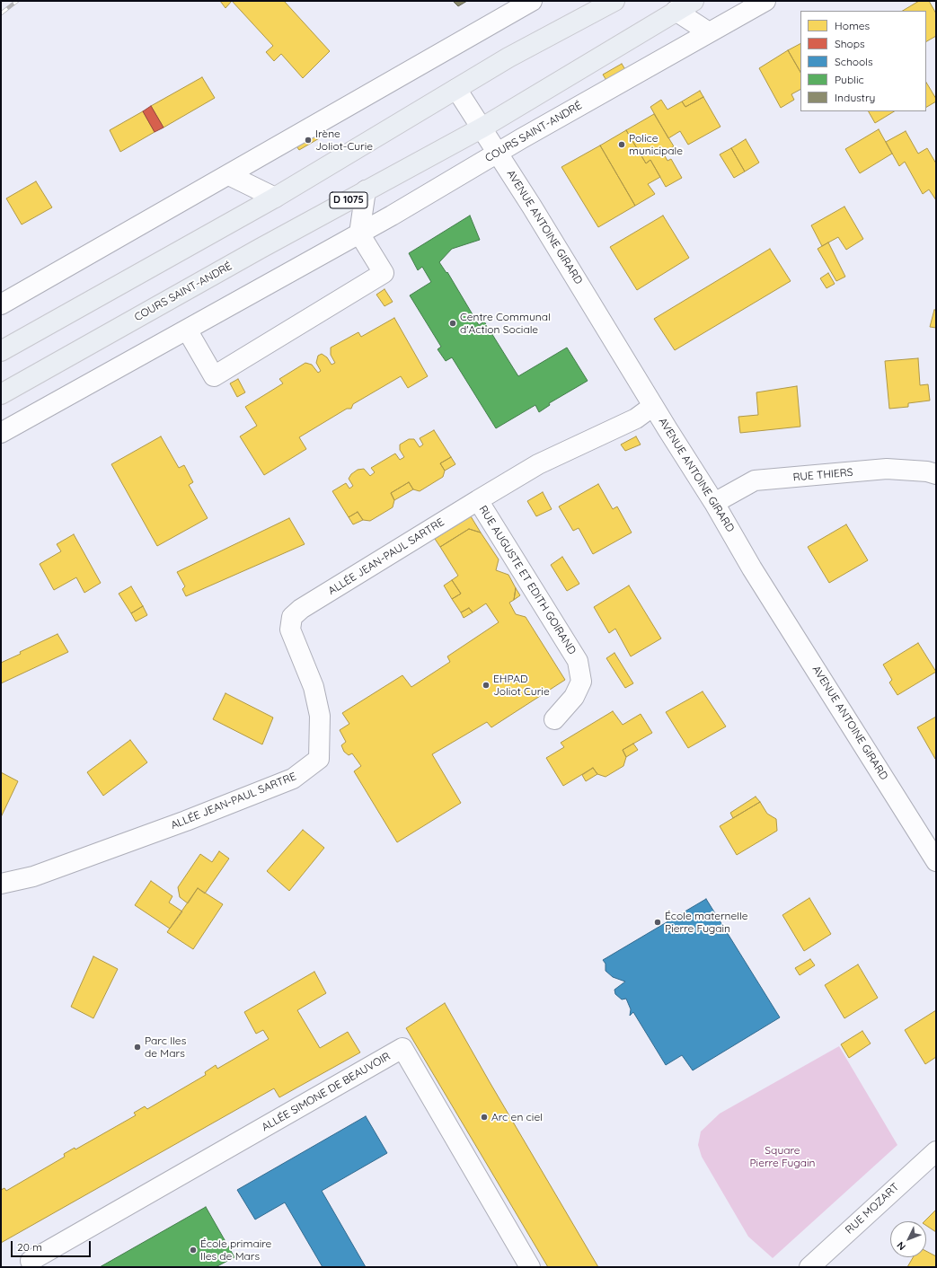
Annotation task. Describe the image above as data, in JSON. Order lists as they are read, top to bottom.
{
  "streets": {
    "main road": ["COURS SAINT-ANDRÉ", "D 1075"],
    "street": [
      "AVENUE ANTOINE GIRARD",
      "RUE THIERS",
      "ALLÉE JEAN-PAUL SARTRE",
      "RUE AUGUSTE ET EDITH GOIRAND",
      "ALLÉE SIMONE DE BEAUVOIR",
      "RUE MOZART"
    ]
  },
  "crossings": [
    ["COURS SAINT-ANDRÉ", "AVENUE ANTOINE GIRARD"],
    ["AVENUE ANTOINE GIRARD", "RUE THIERS"],
    ["AVENUE ANTOINE GIRARD", "RUE AUGUSTE ET EDITH GOIRAND"],
    ["ALLÉE JEAN-PAUL SARTRE", "RUE AUGUSTE ET EDITH GOIRAND"]
  ],
  "parks": ["Square Pierre Fugain"],
  "places": [
    "Irène Joliot-Curie",
    "Police municipale",
    "Centre Communal d'Action Sociale",
    "EHPAD Joliot Curie",
    "École maternelle Pierre Fugain",
    "Parc Iles de Mars",
    "Arc en ciel",
    "École primaire Iles de Mars"
  ],
  "legend": [
    "Homes",
    "Shops",
    "Schools",
    "Public",
    "Industry"
  ],
  "scale_bar": "20 m",
  "north": "bottom left"
}
